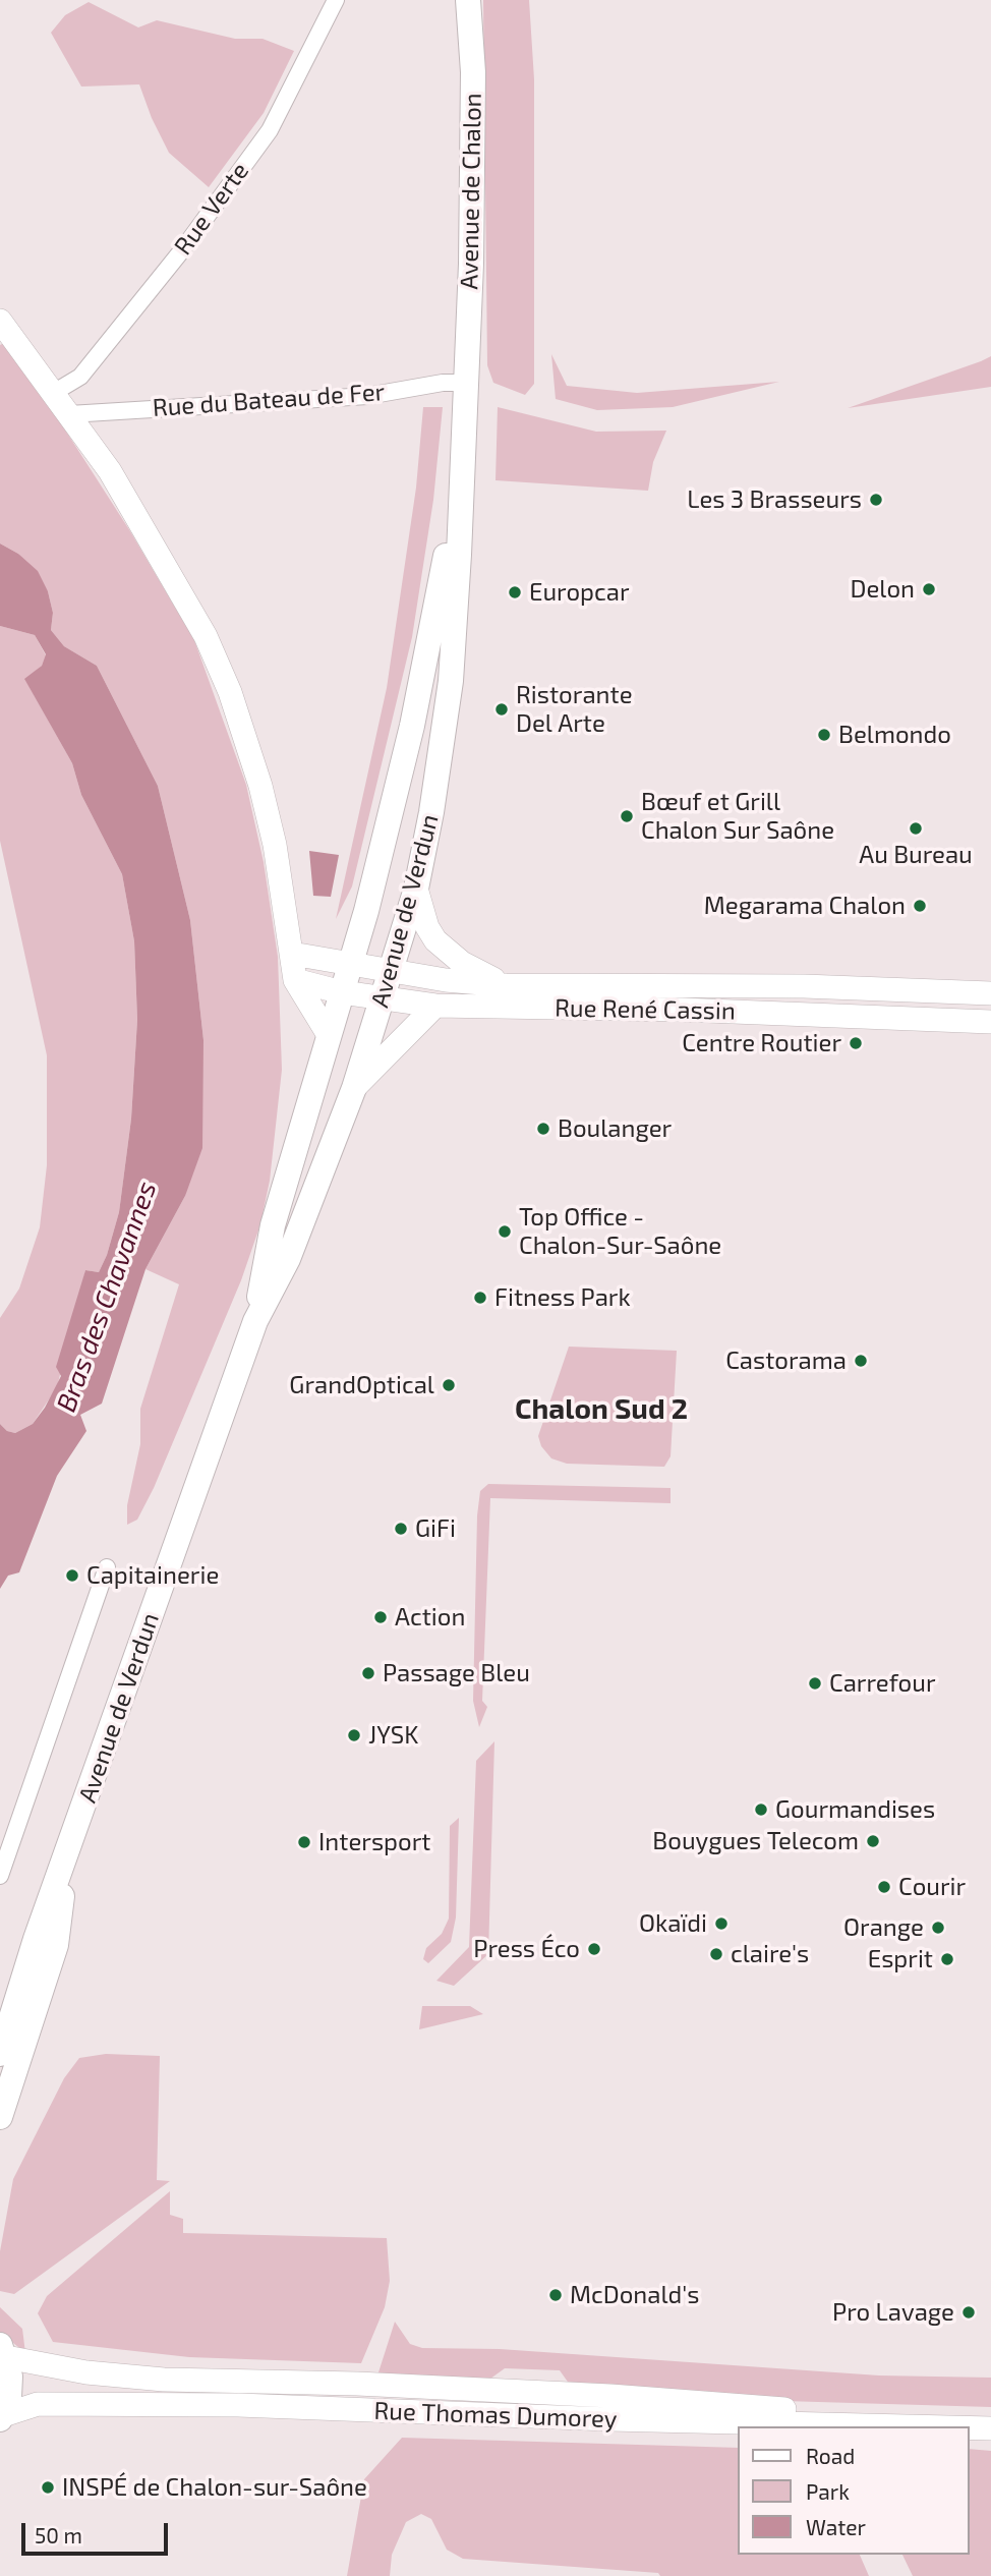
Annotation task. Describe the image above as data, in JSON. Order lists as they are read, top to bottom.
{
  "streets": {
    "main road": [
      "Avenue de Chalon",
      "Avenue de Verdun",
      "Rue René Cassin",
      "Rue Thomas Dumorey"
    ],
    "street": ["Rue Verte", "Rue du Bateau de Fer"]
  },
  "crossings": [
    ["Avenue de Chalon", "Rue du Bateau de Fer"],
    ["Avenue de Chalon", "Avenue de Verdun"],
    ["Rue du Bateau de Fer", "Avenue de Verdun"],
    ["Avenue de Verdun", "Rue René Cassin"]
  ],
  "districts": ["Chalon Sud 2"],
  "water": ["Bras des Chavannes"],
  "places": [
    "Les 3 Brasseurs",
    "Delon",
    "Europcar",
    "Ristorante Del Arte",
    "Belmondo",
    "Bœuf et Grill Chalon Sur Saône",
    "Au Bureau",
    "Megarama Chalon",
    "Centre Routier",
    "Boulanger",
    "Top Office - Chalon-Sur-Saône",
    "Fitness Park",
    "Castorama",
    "GrandOptical",
    "GiFi",
    "Capitainerie",
    "Action",
    "Passage Bleu",
    "Carrefour",
    "JYSK",
    "Gourmandises",
    "Bouygues Telecom",
    "Intersport",
    "Courir",
    "Okaïdi",
    "Orange",
    "Press Éco",
    "claire's",
    "Esprit",
    "McDonald's",
    "Pro Lavage",
    "INSPÉ de Chalon-sur-Saône"
  ],
  "legend": ["Road", "Park", "Water"],
  "scale_bar": "50 m"
}
